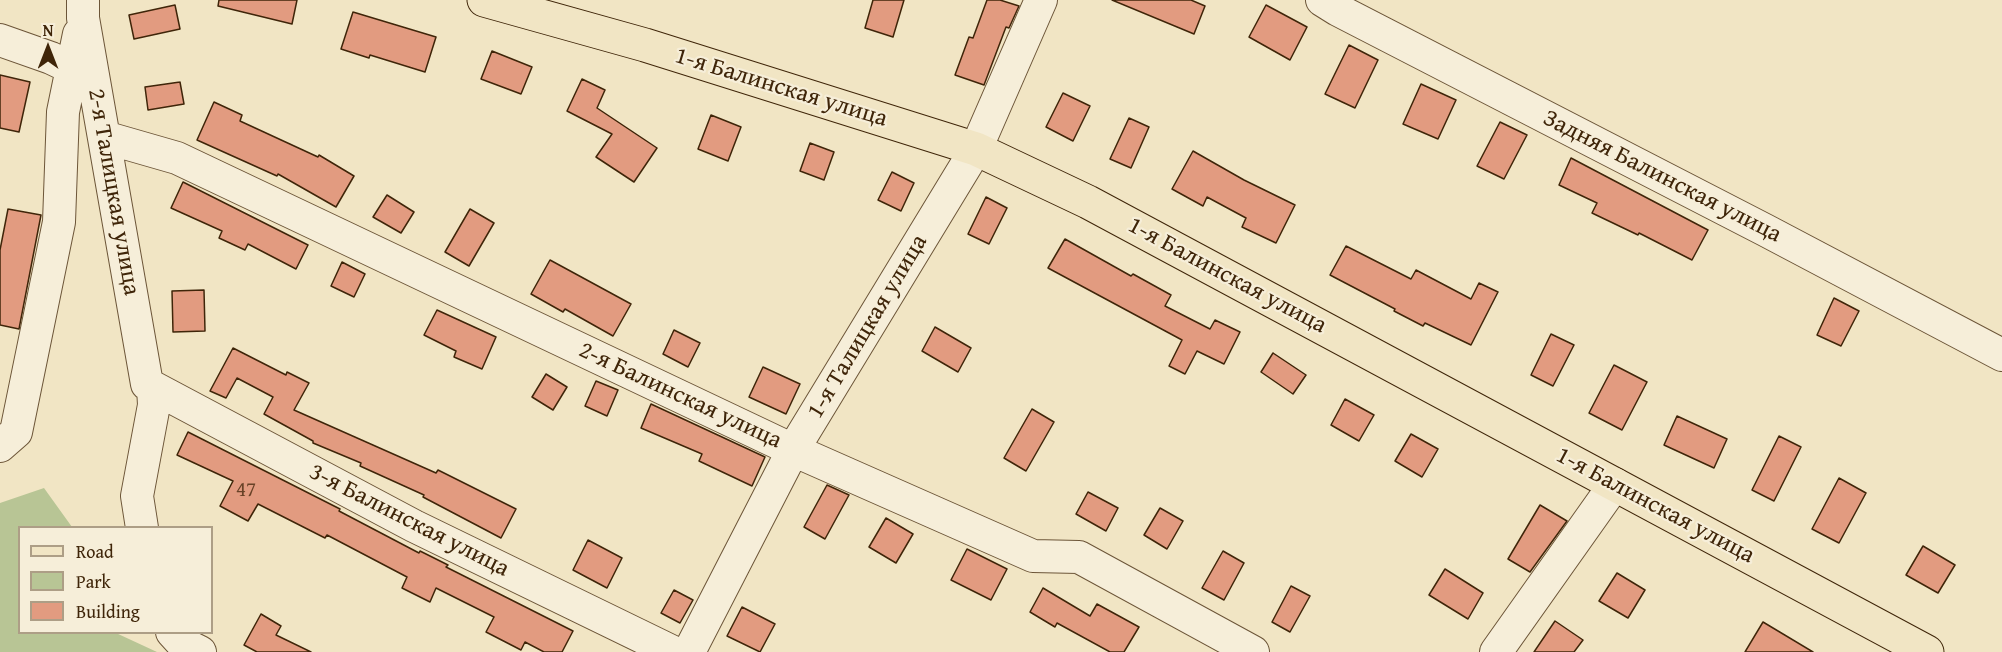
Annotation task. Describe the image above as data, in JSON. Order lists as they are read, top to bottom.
{
  "streets": {
    "main road": ["1-я Балинская улица"],
    "street": [
      "Задняя Балинская улица",
      "2-я Талицкая улица",
      "1-я Талицкая улица",
      "2-я Балинская улица",
      "3-я Балинская улица"
    ]
  },
  "crossings": [
    ["1-я Балинская улица", "1-я Талицкая улица"],
    ["2-я Талицкая улица", "2-я Балинская улица"],
    ["2-я Талицкая улица", "3-я Балинская улица"],
    ["1-я Талицкая улица", "2-я Балинская улица"]
  ],
  "house_numbers": ["47"],
  "legend": ["Road", "Park", "Building"],
  "north": "top"
}
